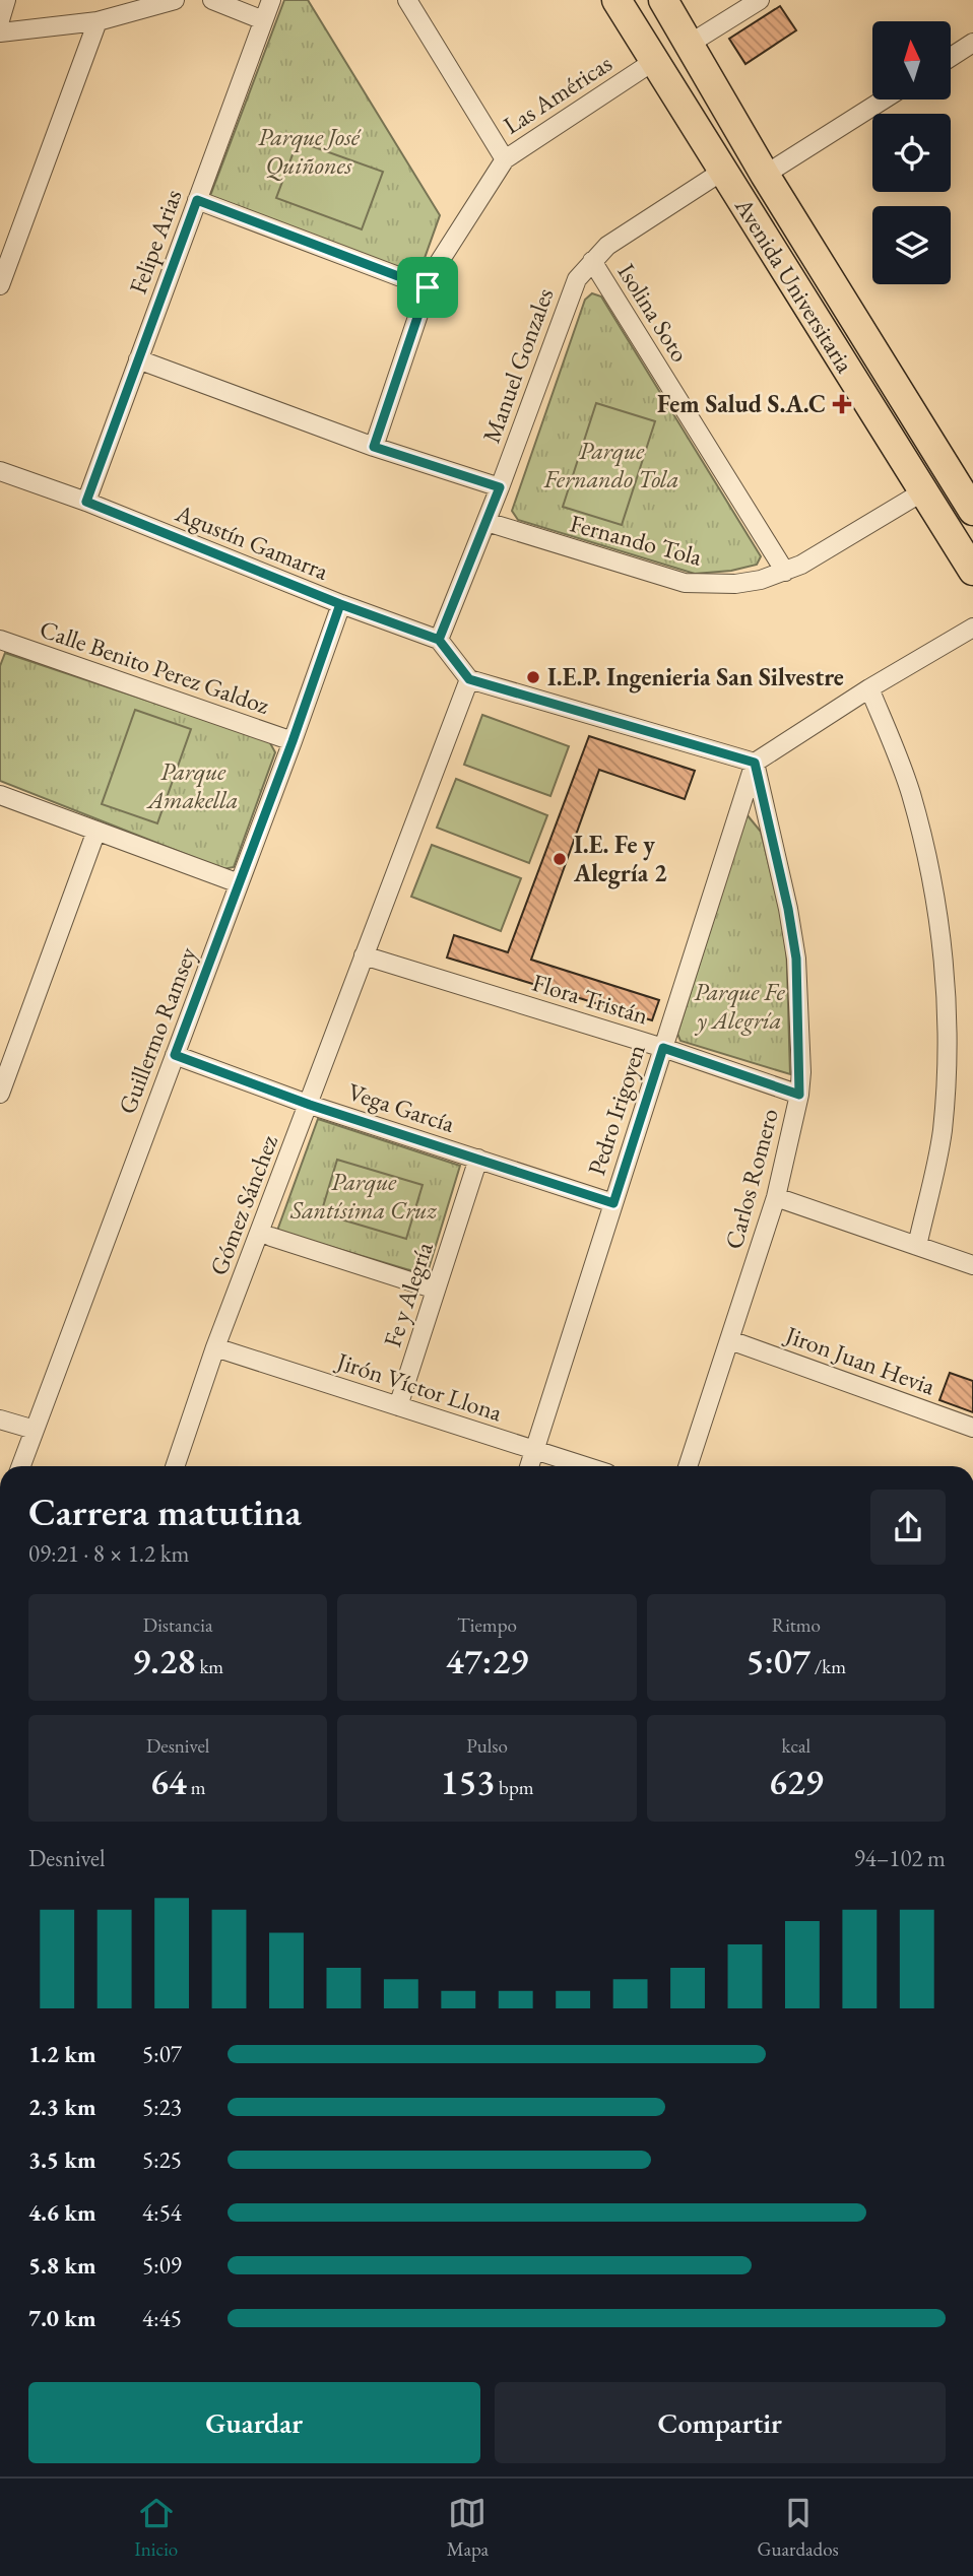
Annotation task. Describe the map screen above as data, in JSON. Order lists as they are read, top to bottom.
{
  "streets": {
    "main road": ["Avenida Universitaria"],
    "street": [
      "Las Américas",
      "Felipe Arias",
      "Isolina Soto",
      "Manuel Gonzales",
      "Fernando Tola",
      "Agustín Gamarra",
      "Calle Benito Perez Galdoz",
      "Flora Tristán",
      "Guillermo Ramsey",
      "Vega García",
      "Pedro Irigoyen",
      "Carlos Romero",
      "Gómez Sánchez",
      "Fe y Alegría",
      "Jiron Juan Hevia",
      "Jirón Víctor Llona"
    ]
  },
  "crossings": [
    ["Las Américas", "Avenida Universitaria"],
    ["Felipe Arias", "Agustín Gamarra"],
    ["Avenida Universitaria", "Manuel Gonzales"],
    ["Avenida Universitaria", "Fernando Tola"],
    ["Isolina Soto", "Manuel Gonzales"],
    ["Isolina Soto", "Fernando Tola"],
    ["Manuel Gonzales", "Fernando Tola"],
    ["Manuel Gonzales", "Agustín Gamarra"],
    ["Agustín Gamarra", "Guillermo Ramsey"],
    ["Calle Benito Perez Galdoz", "Guillermo Ramsey"],
    ["Flora Tristán", "Pedro Irigoyen"],
    ["Flora Tristán", "Carlos Romero"],
    ["Flora Tristán", "Gómez Sánchez"],
    ["Guillermo Ramsey", "Vega García"],
    ["Vega García", "Pedro Irigoyen"],
    ["Vega García", "Gómez Sánchez"],
    ["Vega García", "Fe y Alegría"],
    ["Pedro Irigoyen", "Carlos Romero"],
    ["Pedro Irigoyen", "Jirón Víctor Llona"],
    ["Carlos Romero", "Jiron Juan Hevia"],
    ["Gómez Sánchez", "Jirón Víctor Llona"],
    ["Fe y Alegría", "Jirón Víctor Llona"]
  ],
  "parks": [
    "Parque José Quiñones",
    "Parque Fernando Tola",
    "Parque Amakella",
    "Parque Fe y Alegría",
    "Parque Santísima Cruz"
  ],
  "places": {
    "health": ["Fem Salud S.A.C"],
    "other": ["I.E.P. Ingenieria San Silvestre", "I.E. Fe y Alegría 2"]
  },
  "north": "top",
  "page": {
    "heading": ["Carrera matutina", "09:21 · 8 × 1.2 km"],
    "stats": [
      ["Distancia", "9.28 km"],
      ["Tiempo", "47:29"],
      ["Ritmo", "5:07 /km"],
      ["Desnivel", "64 m"],
      ["Pulso", "153 bpm"],
      ["kcal", "629"]
    ],
    "chart": ["Desnivel", "94–102 m"],
    "list": [
      {
        "name": "1.2 km",
        "note": "5:07"
      },
      {
        "name": "2.3 km",
        "note": "5:23"
      },
      {
        "name": "3.5 km",
        "note": "5:25"
      },
      {
        "name": "4.6 km",
        "note": "4:54"
      },
      {
        "name": "5.8 km",
        "note": "5:09"
      },
      {
        "name": "7.0 km",
        "note": "4:45"
      }
    ],
    "buttons": ["Guardar", "Compartir"],
    "tabs": ["Inicio", "Mapa", "Guardados"]
  }
}
